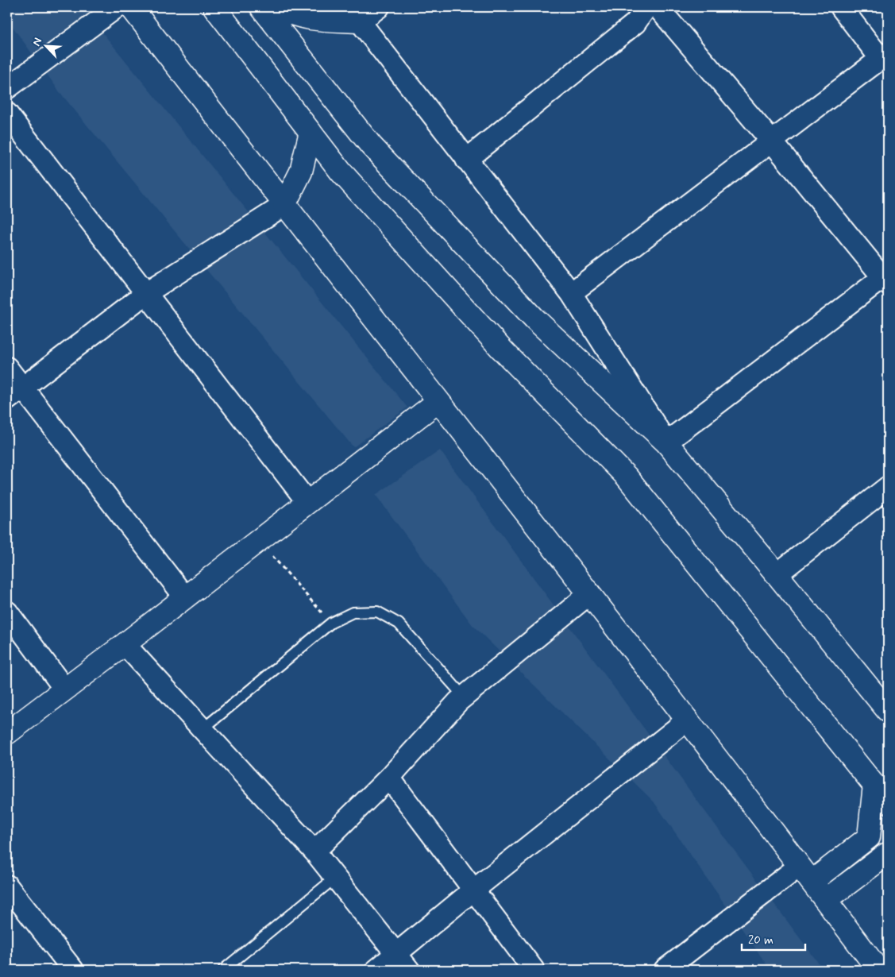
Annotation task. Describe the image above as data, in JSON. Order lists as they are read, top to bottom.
{
  "scale_bar": "20 m",
  "north": "top left"
}
